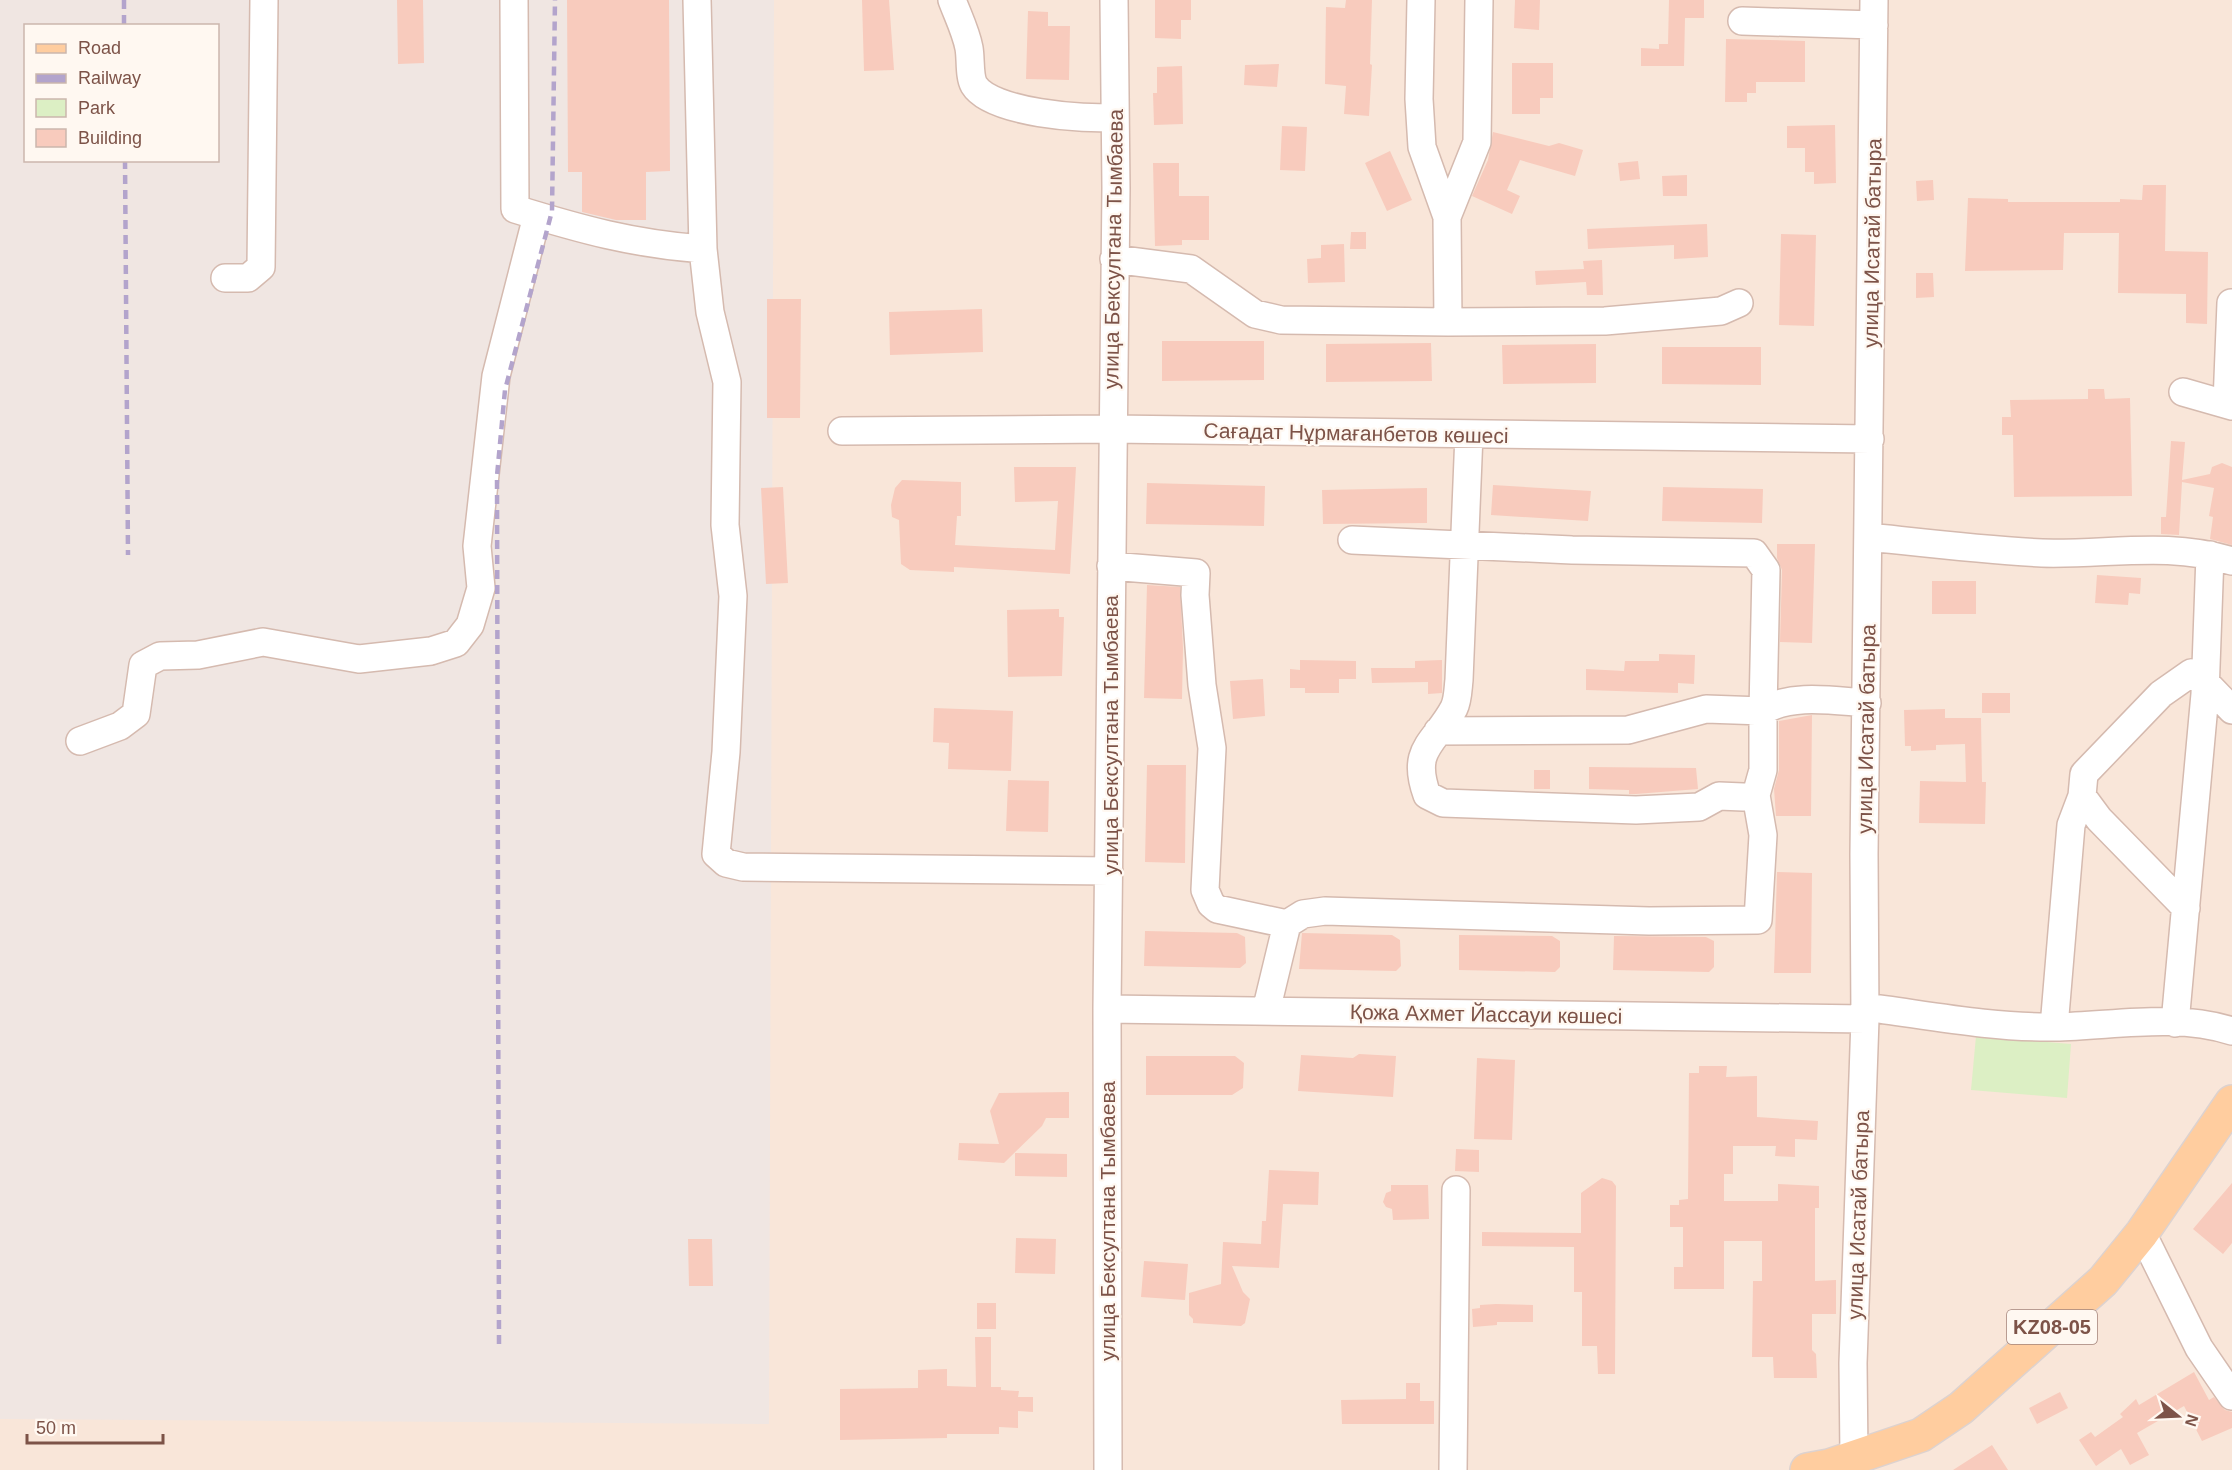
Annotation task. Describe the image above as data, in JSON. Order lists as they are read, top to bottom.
{
  "streets": {
    "main road": ["KZ08-05"],
    "street": [
      "улица Исатай батыра",
      "улица Бексултана Тымбаева",
      "Сағадат Нұрмағанбетов көшесі",
      "Қожа Ахмет Йассауи көшесі"
    ]
  },
  "crossings": [
    ["улица Исатай батыра", "Сағадат Нұрмағанбетов көшесі"],
    ["улица Исатай батыра", "Қожа Ахмет Йассауи көшесі"],
    ["улица Исатай батыра", "KZ08-05"],
    ["улица Бексултана Тымбаева", "Сағадат Нұрмағанбетов көшесі"],
    ["улица Бексултана Тымбаева", "Қожа Ахмет Йассауи көшесі"]
  ],
  "legend": [
    "Road",
    "Railway",
    "Park",
    "Building"
  ],
  "scale_bar": "50 m",
  "north": "right"
}
